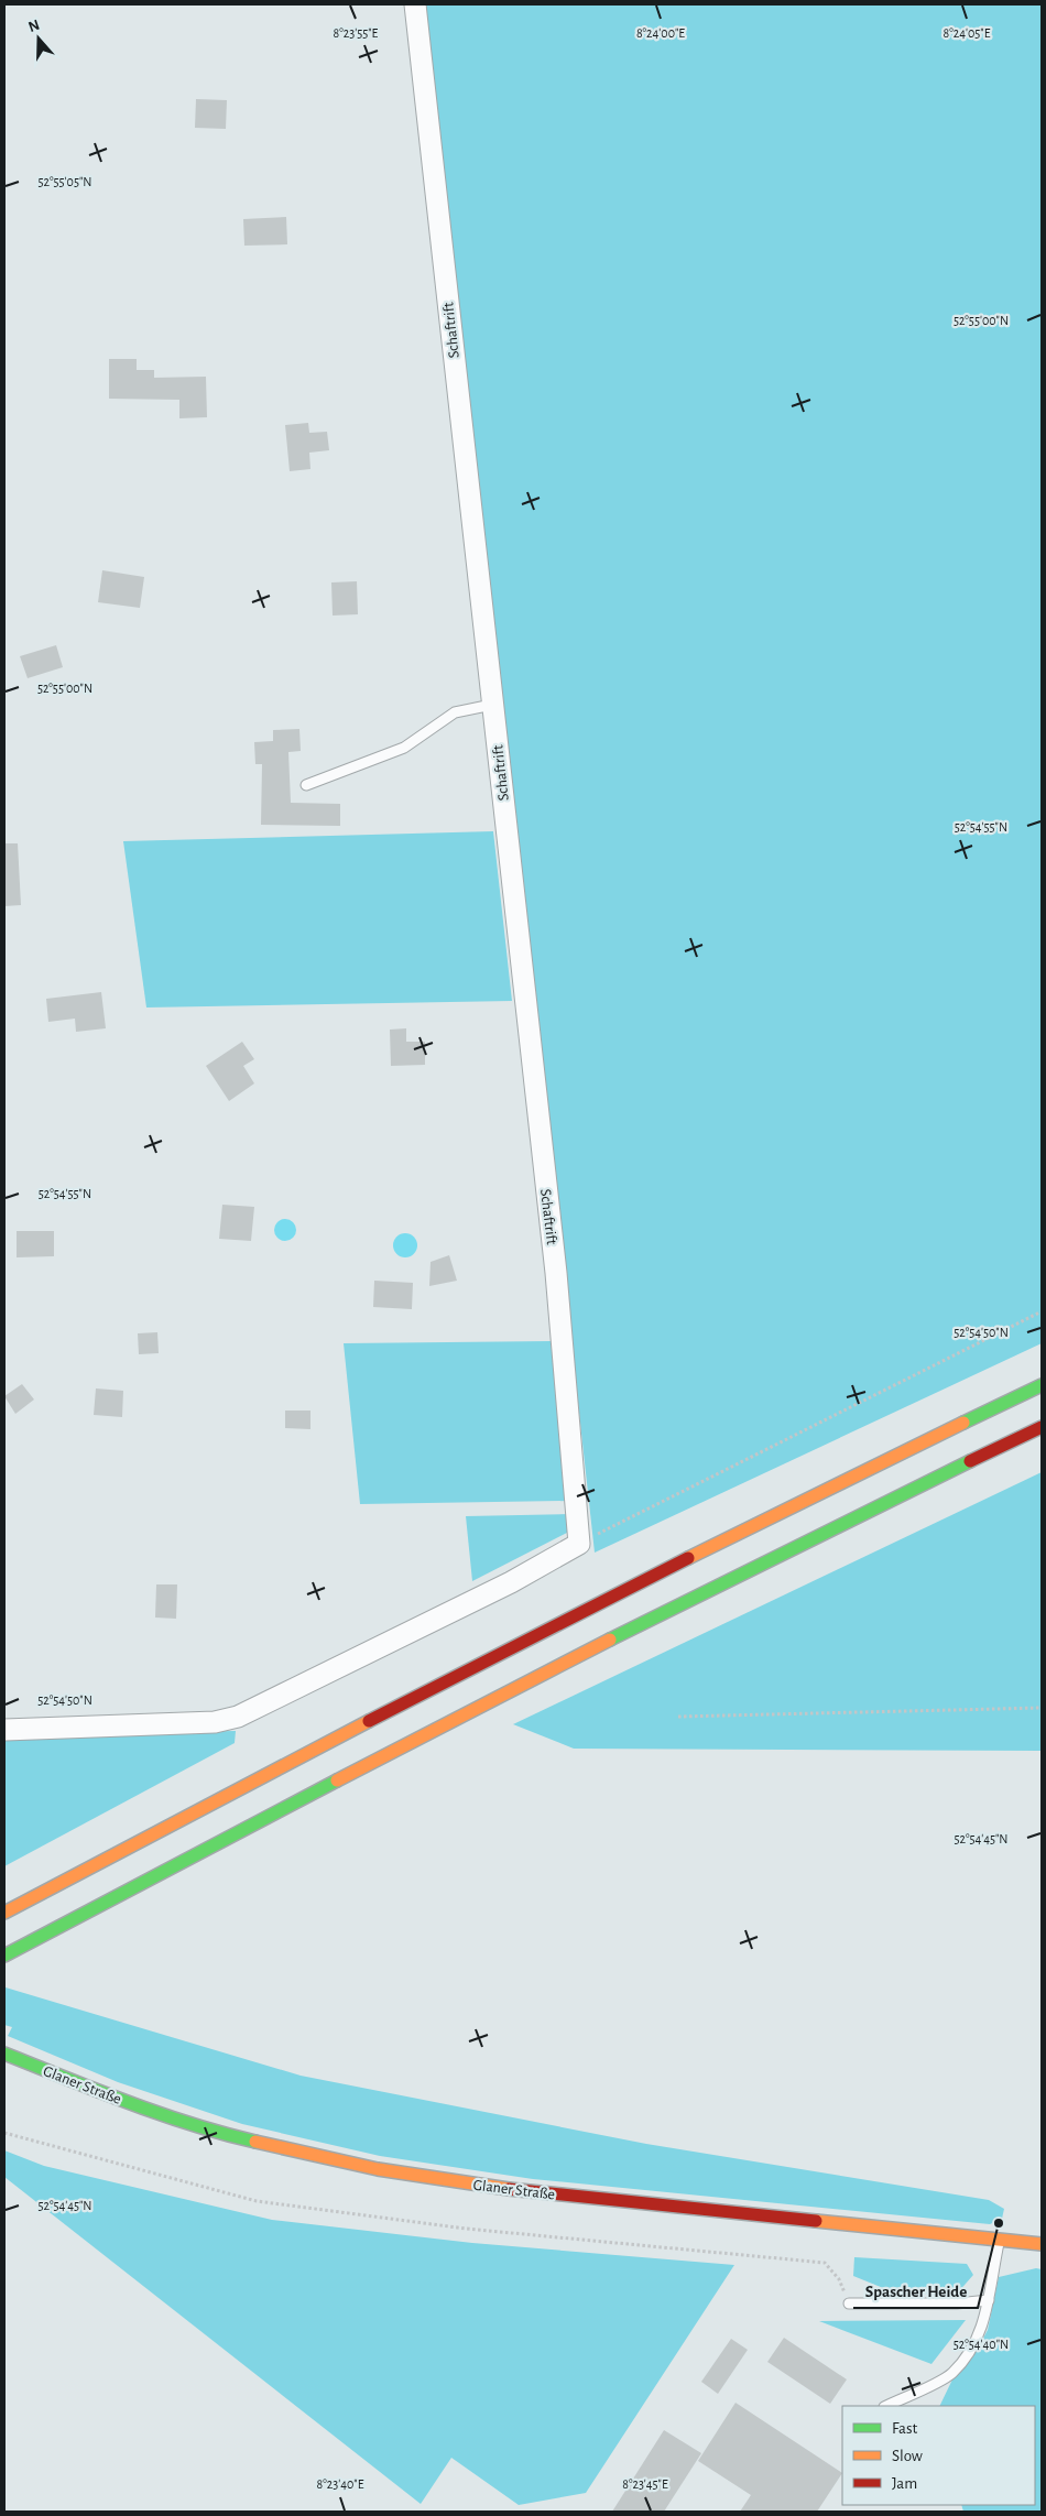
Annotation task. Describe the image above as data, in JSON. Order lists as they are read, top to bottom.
{
  "streets": {
    "main road": ["Glaner Straße"],
    "street": ["Schaftrift"]
  },
  "places": ["Spascher Heide"],
  "legend": ["Fast", "Slow", "Jam"],
  "north": "top",
  "coordinates": [
    "8°24'05\"E",
    "8°23'55\"E",
    "8°24'00\"E",
    "52°55'05\"N",
    "52°55'00\"N",
    "52°54'55\"N",
    "52°54'50\"N",
    "52°54'45\"N",
    "52°54'40\"N",
    "8°23'40\"E",
    "8°23'45\"E"
  ]
}
